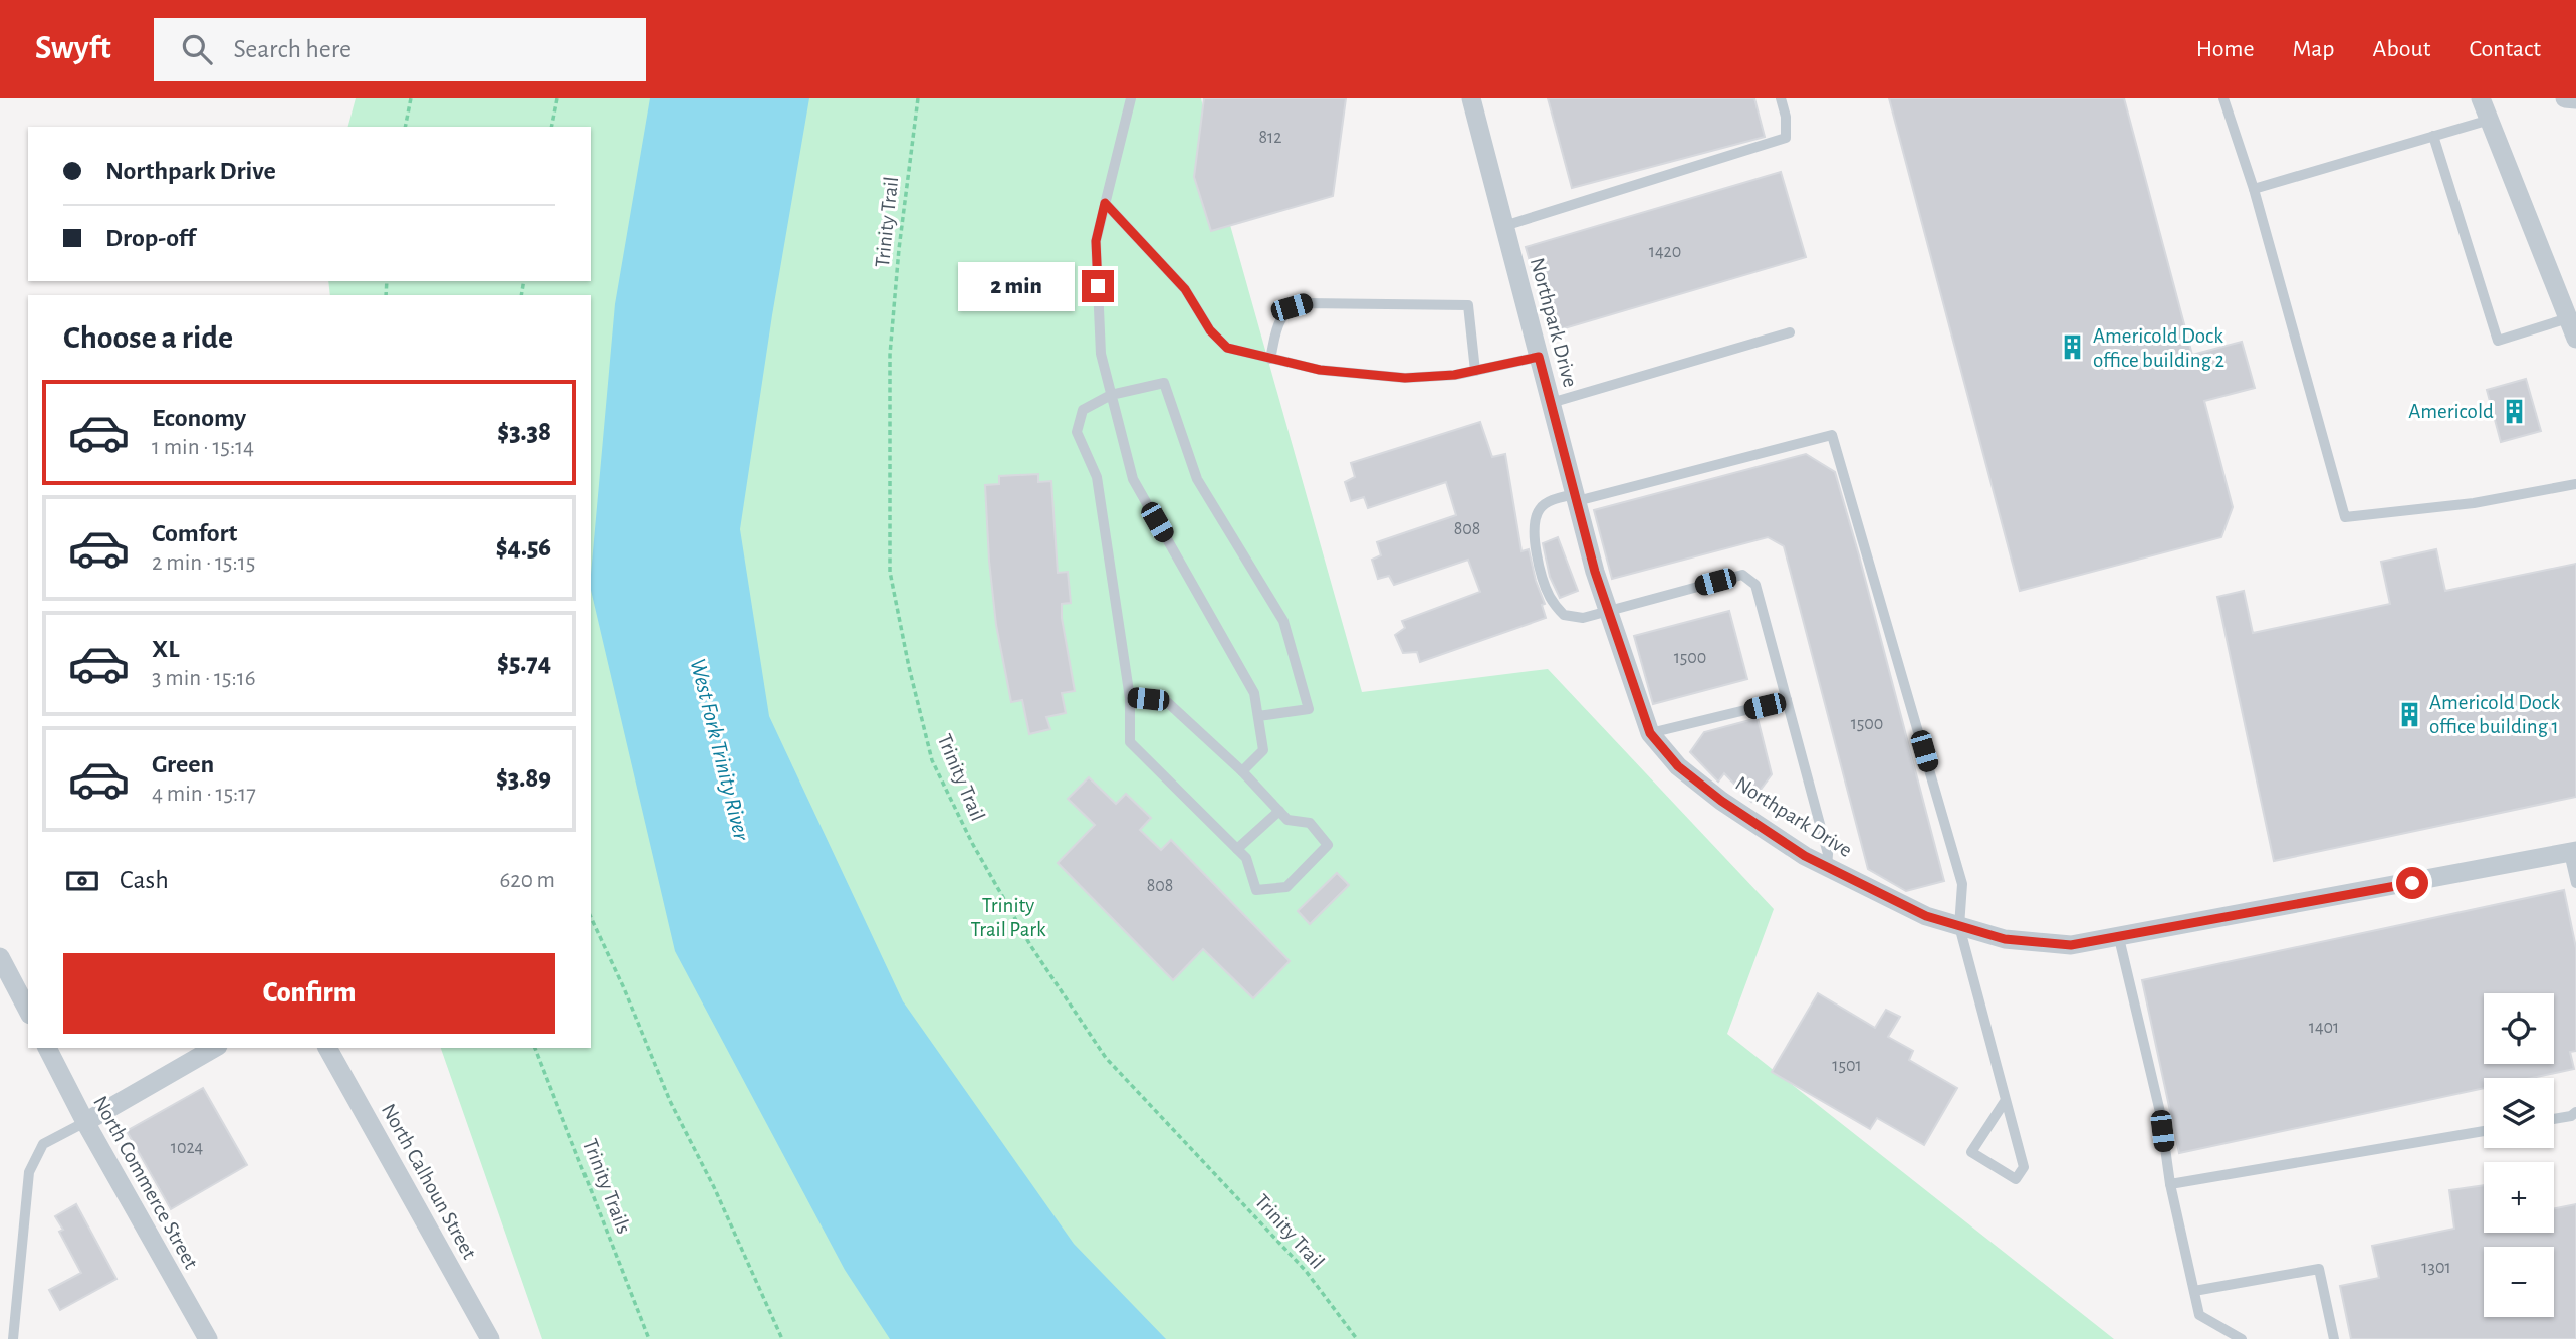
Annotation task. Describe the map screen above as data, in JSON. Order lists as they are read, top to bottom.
{
  "streets": {
    "street": ["Northpark Drive", "North Calhoun Street", "North Commerce Street"],
    "path": ["Trinity Trail", "Trinity Trails"]
  },
  "water": ["West Fork Trinity River"],
  "parks": ["Trinity Trail Park"],
  "places": {
    "building": ["Americold Dock office building 2", "Americold", "Americold Dock office building 1"]
  },
  "house_numbers": [
    "812",
    "1420",
    "808",
    "1500",
    "1500",
    "808",
    "1401",
    "1501",
    "1024",
    "1301"
  ],
  "page": {
    "header": "Swyft",
    "search": "Search here",
    "nav": [
      "Home",
      "Map",
      "About",
      "Contact"
    ],
    "banner": ["Northpark Drive", "Drop-off"],
    "bubble": "2 min",
    "heading": "Choose a ride",
    "list": [
      {
        "name": "Economy",
        "note": "1 min · 15:14",
        "value": "$3.38"
      },
      {
        "name": "Comfort",
        "note": "2 min · 15:15",
        "value": "$4.56"
      },
      {
        "name": "XL",
        "note": "3 min · 15:16",
        "value": "$5.74"
      },
      {
        "name": "Green",
        "note": "4 min · 15:17",
        "value": "$3.89"
      }
    ],
    "pay": ["Cash", "620 m"],
    "buttons": "Confirm",
    "map_buttons": ["+", "−"]
  }
}
